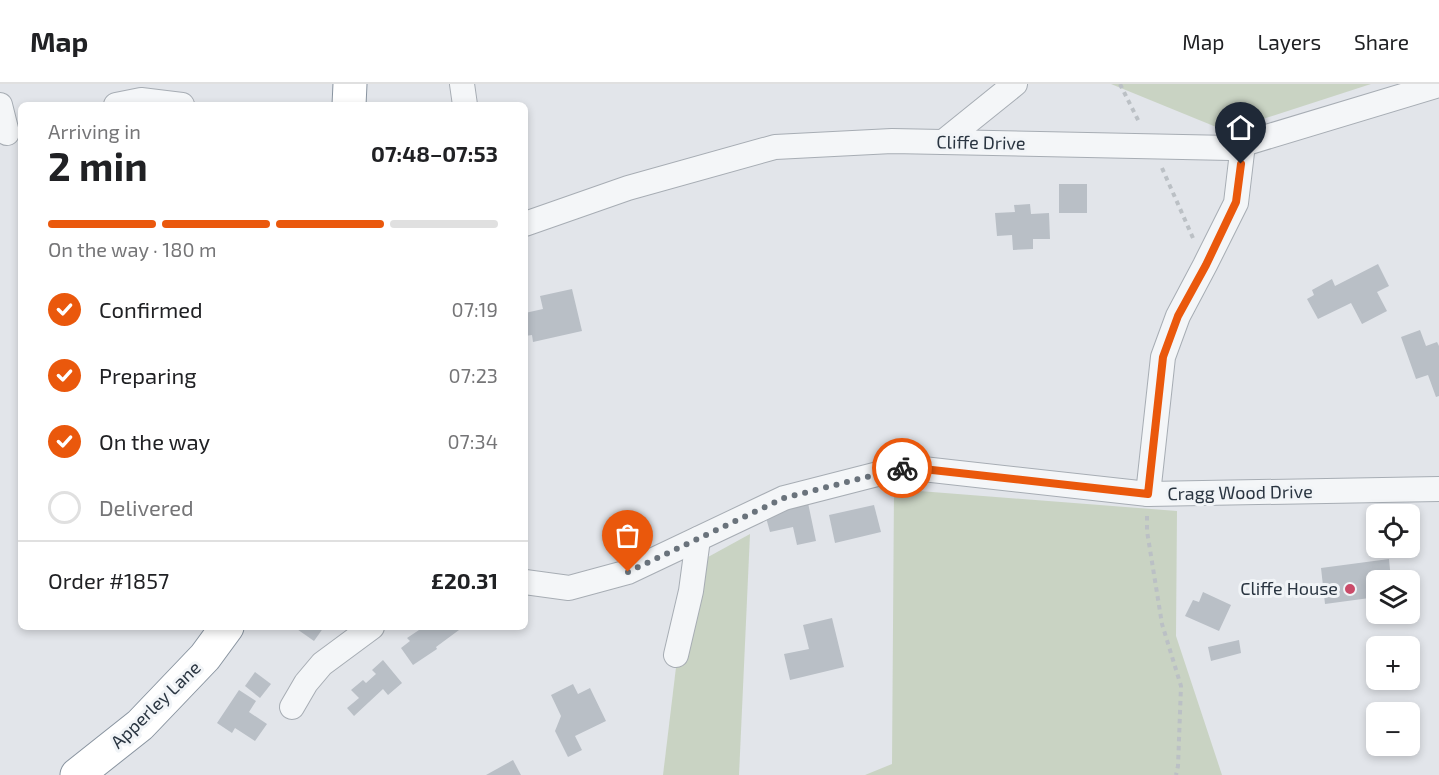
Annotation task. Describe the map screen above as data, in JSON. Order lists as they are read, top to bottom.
{
  "streets": {
    "highway": ["Apperley Lane"],
    "street": ["Cliffe Drive", "Cragg Wood Drive"]
  },
  "places": ["Cliffe House"],
  "page": {
    "header": "Map",
    "nav": ["Map", "Layers", "Share"],
    "heading": ["2 min", "Arriving in", "07:48–07:53"],
    "panel": ["Order #1857", "£20.31"],
    "bar": "On the way · 180 m",
    "list": [
      ["Confirmed", "07:19"],
      ["Preparing", "07:23"],
      ["On the way", "07:34"],
      "Delivered"
    ],
    "map_buttons": ["+", "−"]
  }
}
